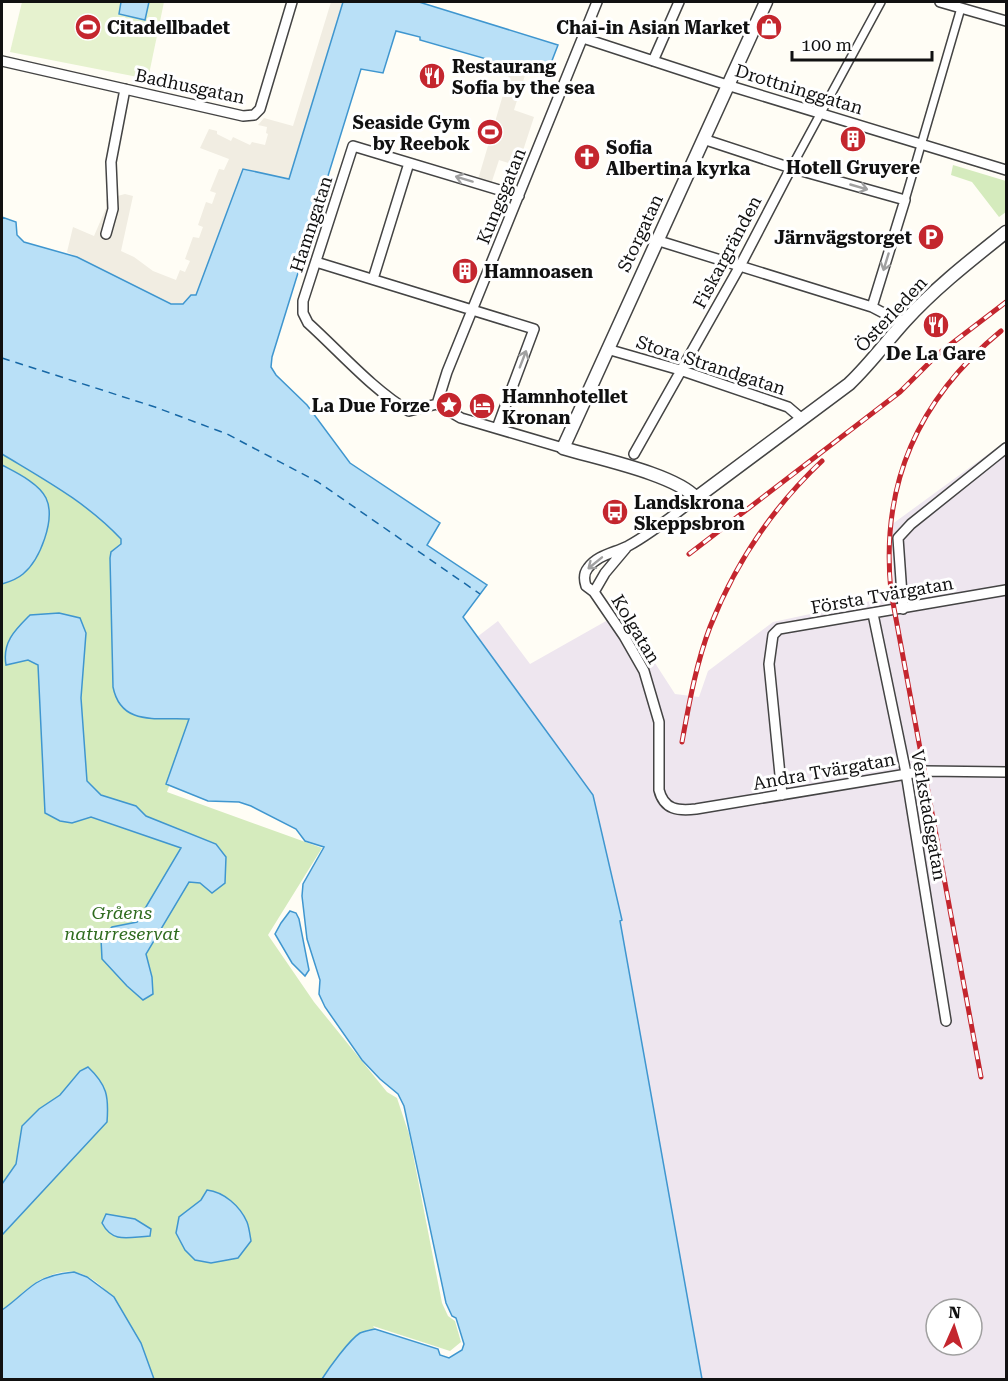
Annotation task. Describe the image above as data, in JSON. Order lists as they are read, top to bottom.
{
  "streets": {
    "street": [
      "Badhusgatan",
      "Drottninggatan",
      "Kungsgatan",
      "Hamngatan",
      "Storgatan",
      "Fiskargränden",
      "Österleden",
      "Stora Strandgatan",
      "Första Tvärgatan",
      "Kolgatan",
      "Andra Tvärgatan",
      "Verkstadsgatan"
    ]
  },
  "crossings": [
    ["Drottninggatan", "Kungsgatan"],
    ["Drottninggatan", "Storgatan"],
    ["Drottninggatan", "Fiskargränden"],
    ["Kungsgatan", "Hamngatan"],
    ["Storgatan", "Stora Strandgatan"],
    ["Fiskargränden", "Stora Strandgatan"],
    ["Österleden", "Stora Strandgatan"],
    ["Österleden", "Kolgatan"],
    ["Första Tvärgatan", "Andra Tvärgatan"],
    ["Första Tvärgatan", "Verkstadsgatan"],
    ["Kolgatan", "Andra Tvärgatan"],
    ["Andra Tvärgatan", "Verkstadsgatan"]
  ],
  "parks": ["Gråens naturreservat"],
  "places": {
    "sports": ["Citadellbadet", "Seaside Gym by Reebok"],
    "shop": ["Chai-in Asian Market"],
    "restaurant": ["Restaurang Sofia by the sea", "De La Gare"],
    "building": ["Hotell Gruyere", "Hamnoasen"],
    "church": ["Sofia Albertina kyrka"],
    "parking": ["Järnvägstorget"],
    "place": ["La Due Forze"],
    "hotel": ["Hamnhotellet Kronan"],
    "bus stop": ["Landskrona Skeppsbron"]
  },
  "scale_bar": "100 m",
  "north": "top"
}
